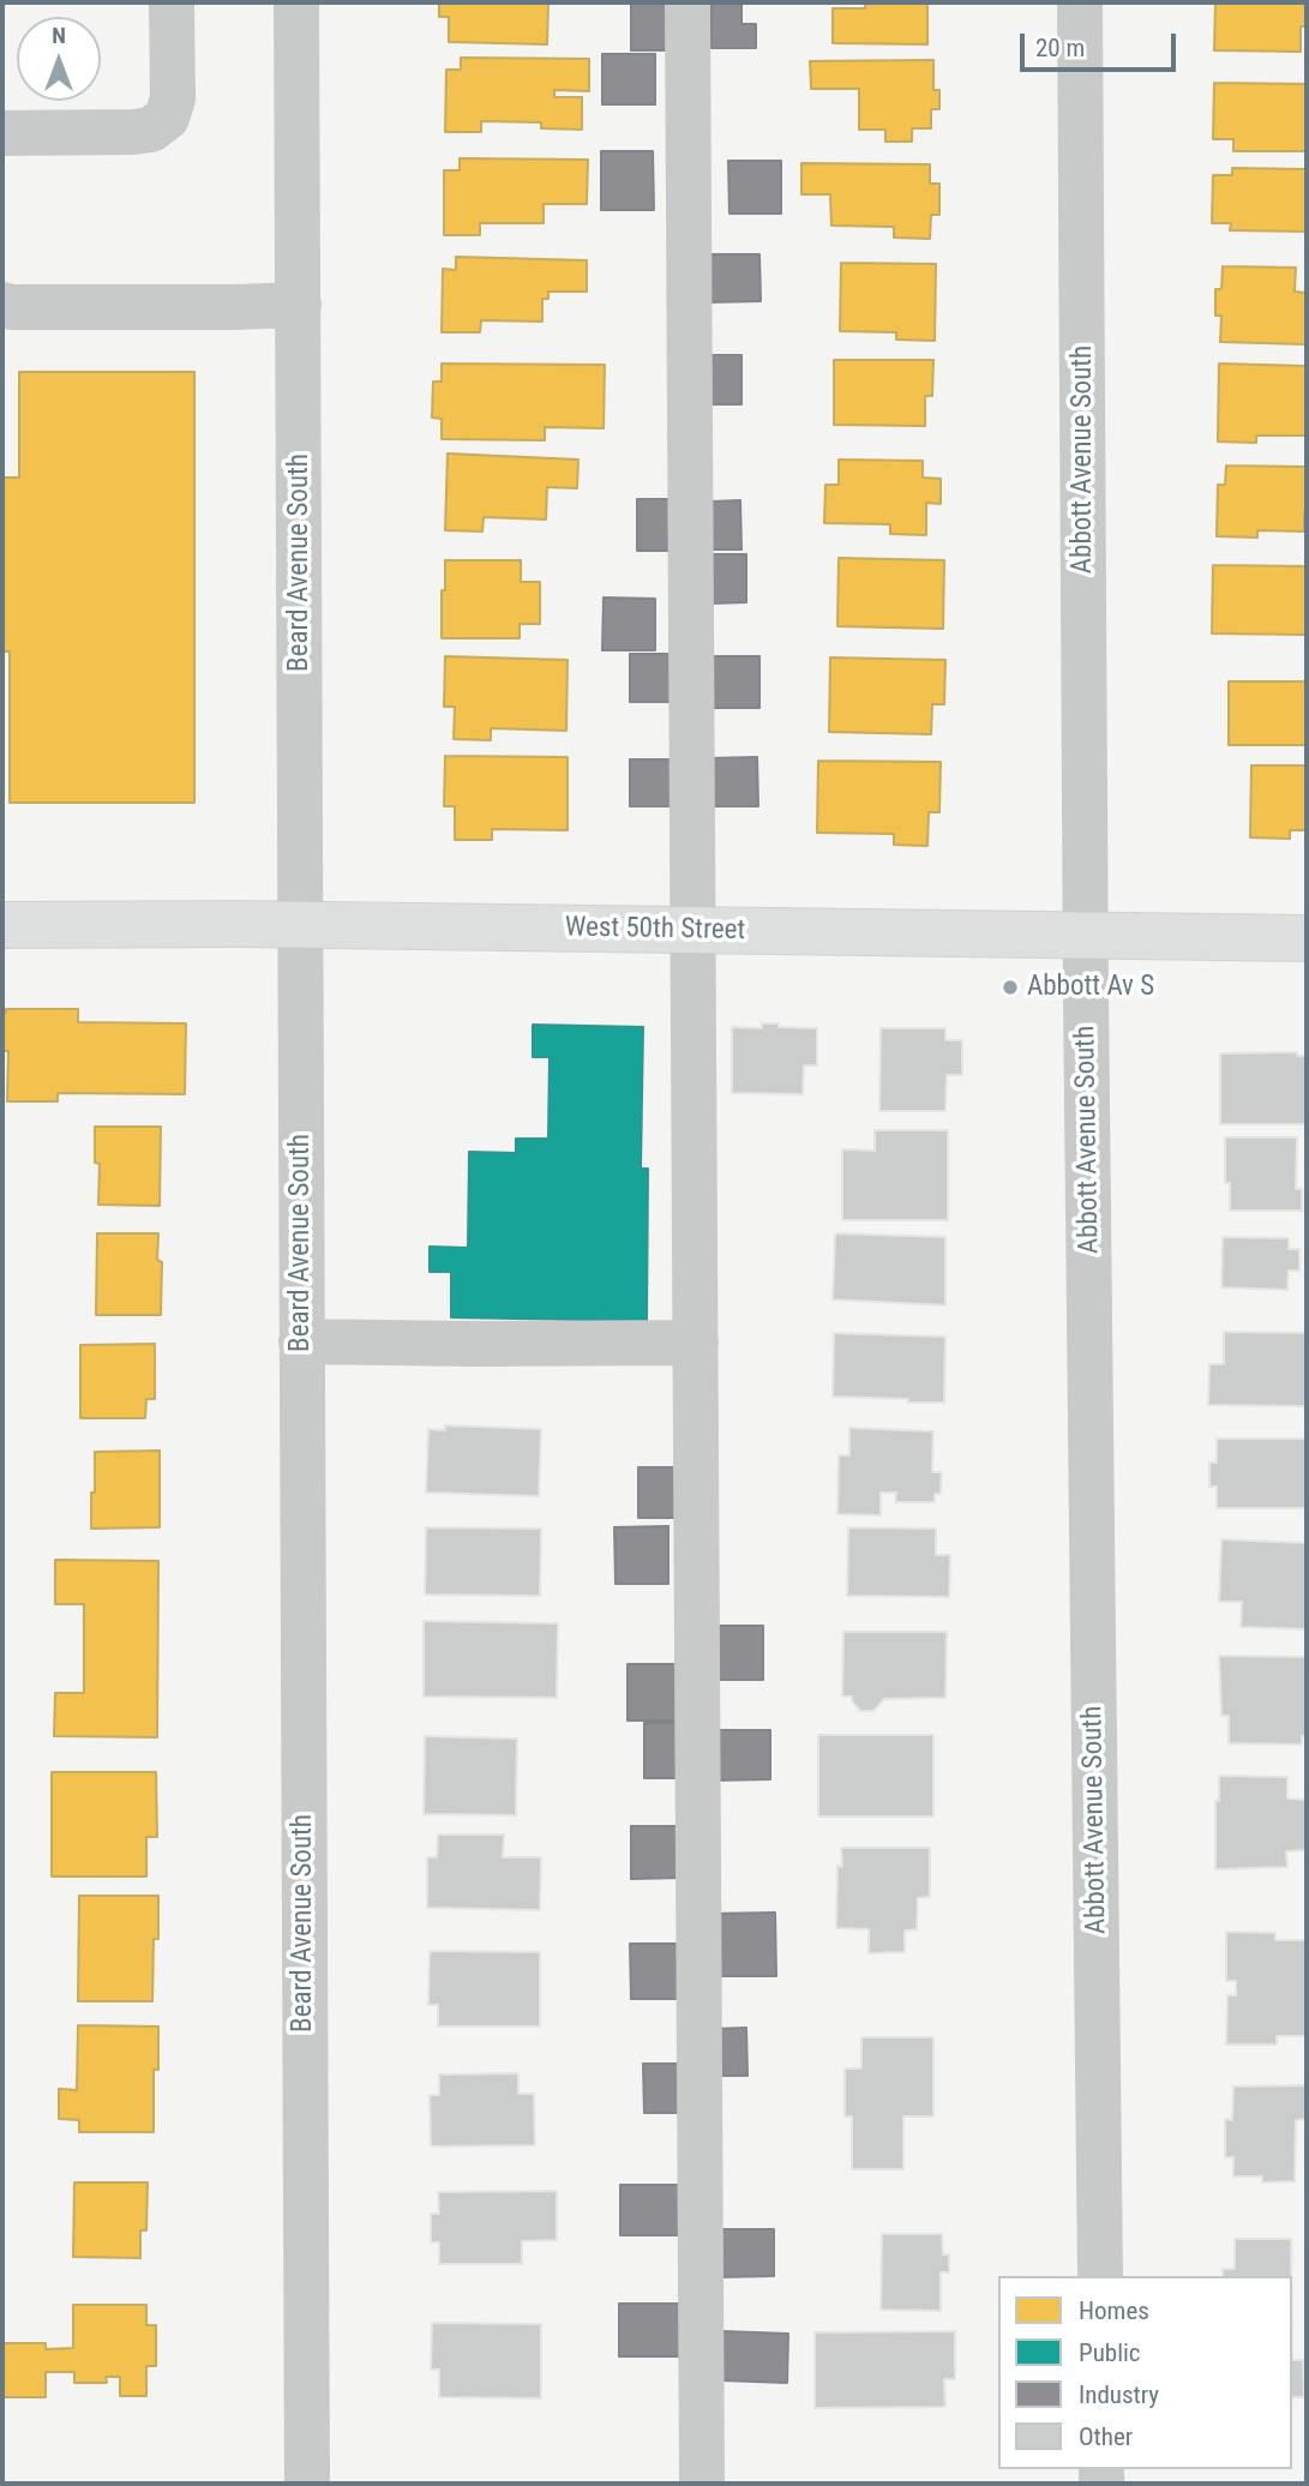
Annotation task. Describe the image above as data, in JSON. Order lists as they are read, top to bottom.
{
  "streets": {
    "main road": ["West 50th Street"],
    "street": ["Abbott Avenue South", "Beard Avenue South"]
  },
  "crossings": [
    ["Abbott Avenue South", "West 50th Street"],
    ["Beard Avenue South", "West 50th Street"]
  ],
  "places": ["Abbott Av S"],
  "legend": [
    "Homes",
    "Public",
    "Industry",
    "Other"
  ],
  "scale_bar": "20 m",
  "north": "top"
}
